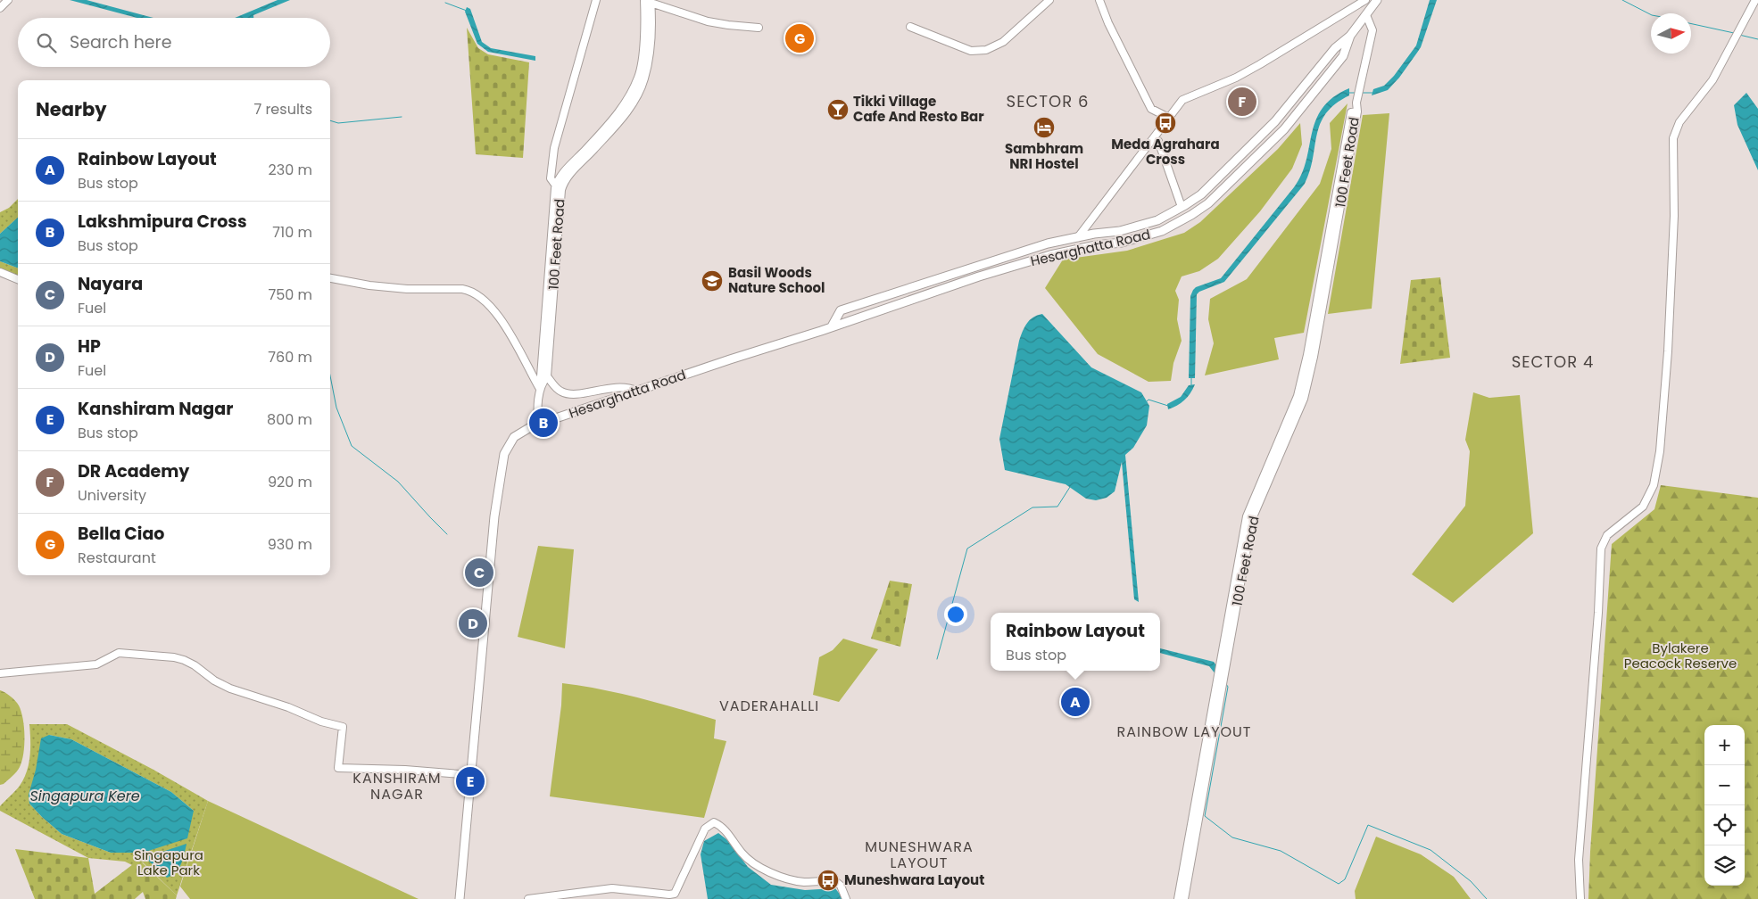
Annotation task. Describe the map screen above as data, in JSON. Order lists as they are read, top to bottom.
{
  "streets": {
    "main road": ["100 Feet Road", "Hesarghatta Road"]
  },
  "crossings": [
    ["100 Feet Road", "Hesarghatta Road"]
  ],
  "districts": [
    "SECTOR 6",
    "SECTOR 4",
    "VADERAHALLI",
    "RAINBOW LAYOUT",
    "KANSHIRAM NAGAR",
    "MUNESHWARA LAYOUT"
  ],
  "water": ["Singapura Kere"],
  "parks": ["Bylakere Peacock Reserve", "Singapura Lake Park"],
  "places": {
    "bar": ["Tikki Village Cafe And Resto Bar"],
    "bus stop": ["Meda Agrahara Cross", "Muneshwara Layout"],
    "hotel": ["Sambhram NRI Hostel"],
    "school or university": ["Basil Woods Nature School"]
  },
  "north": "right",
  "page": {
    "search": "Search here",
    "pins": [
      "G",
      "F",
      "B",
      "C",
      "D",
      "A",
      "E"
    ],
    "heading": ["Nearby", "7 results"],
    "list": [
      {
        "mark": "A",
        "name": "Rainbow Layout",
        "note": "Bus stop",
        "value": "230 m"
      },
      {
        "mark": "B",
        "name": "Lakshmipura Cross",
        "note": "Bus stop",
        "value": "710 m"
      },
      {
        "mark": "C",
        "name": "Nayara",
        "note": "Fuel",
        "value": "750 m"
      },
      {
        "mark": "D",
        "name": "HP",
        "note": "Fuel",
        "value": "760 m"
      },
      {
        "mark": "E",
        "name": "Kanshiram Nagar",
        "note": "Bus stop",
        "value": "800 m"
      },
      {
        "mark": "F",
        "name": "DR Academy",
        "note": "University",
        "value": "920 m"
      },
      {
        "mark": "G",
        "name": "Bella Ciao",
        "note": "Restaurant",
        "value": "930 m"
      }
    ],
    "popup": ["Rainbow Layout", "Bus stop"],
    "map_buttons": ["+", "−"]
  }
}
